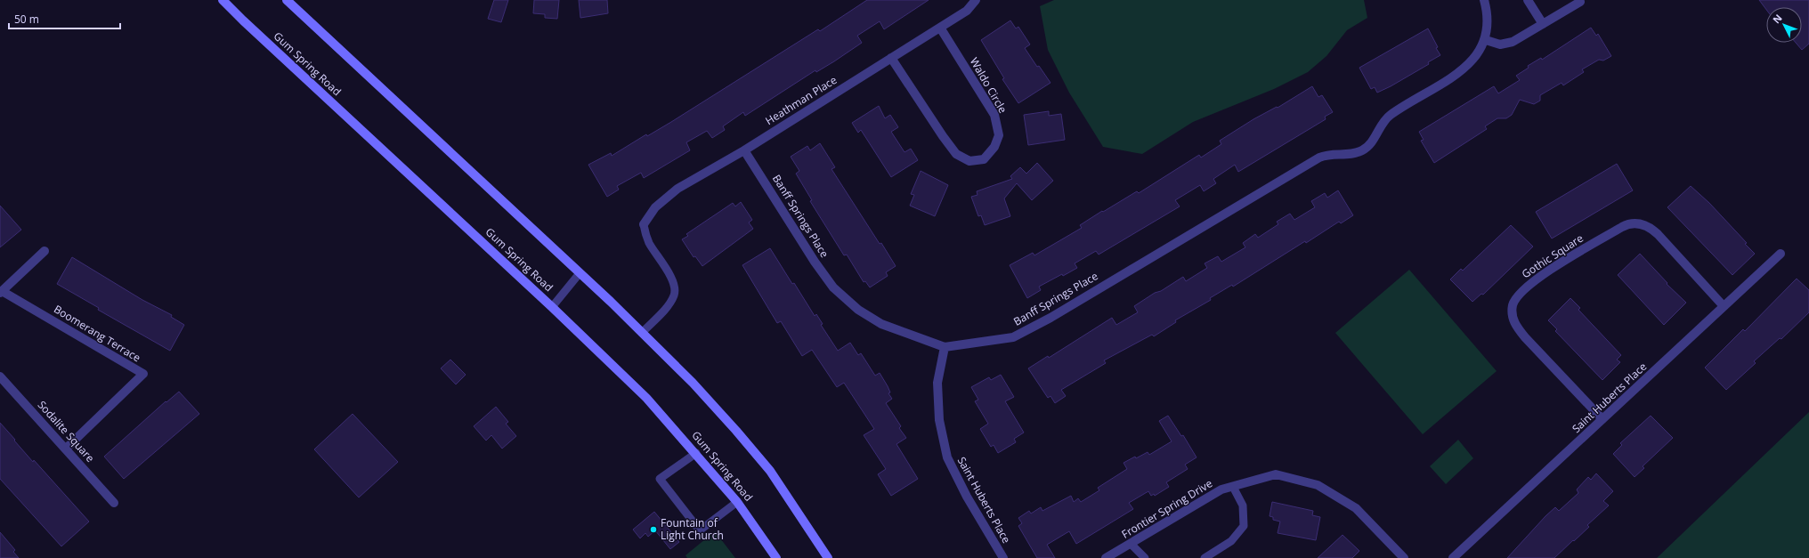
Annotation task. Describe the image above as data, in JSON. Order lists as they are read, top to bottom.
{
  "streets": {
    "main road": ["Gum Spring Road"],
    "street": [
      "Waldo Circle",
      "Heathman Place",
      "Banff Springs Place",
      "Gothic Square",
      "Boomerang Terrace",
      "Saint Huberts Place",
      "Sodalite Square",
      "Frontier Spring Drive"
    ]
  },
  "crossings": [
    ["Waldo Circle", "Heathman Place"],
    ["Heathman Place", "Banff Springs Place"],
    ["Banff Springs Place", "Saint Huberts Place"],
    ["Gothic Square", "Saint Huberts Place"],
    ["Boomerang Terrace", "Sodalite Square"]
  ],
  "places": ["Fountain of Light Church"],
  "scale_bar": "50 m",
  "north": "top left"
}
